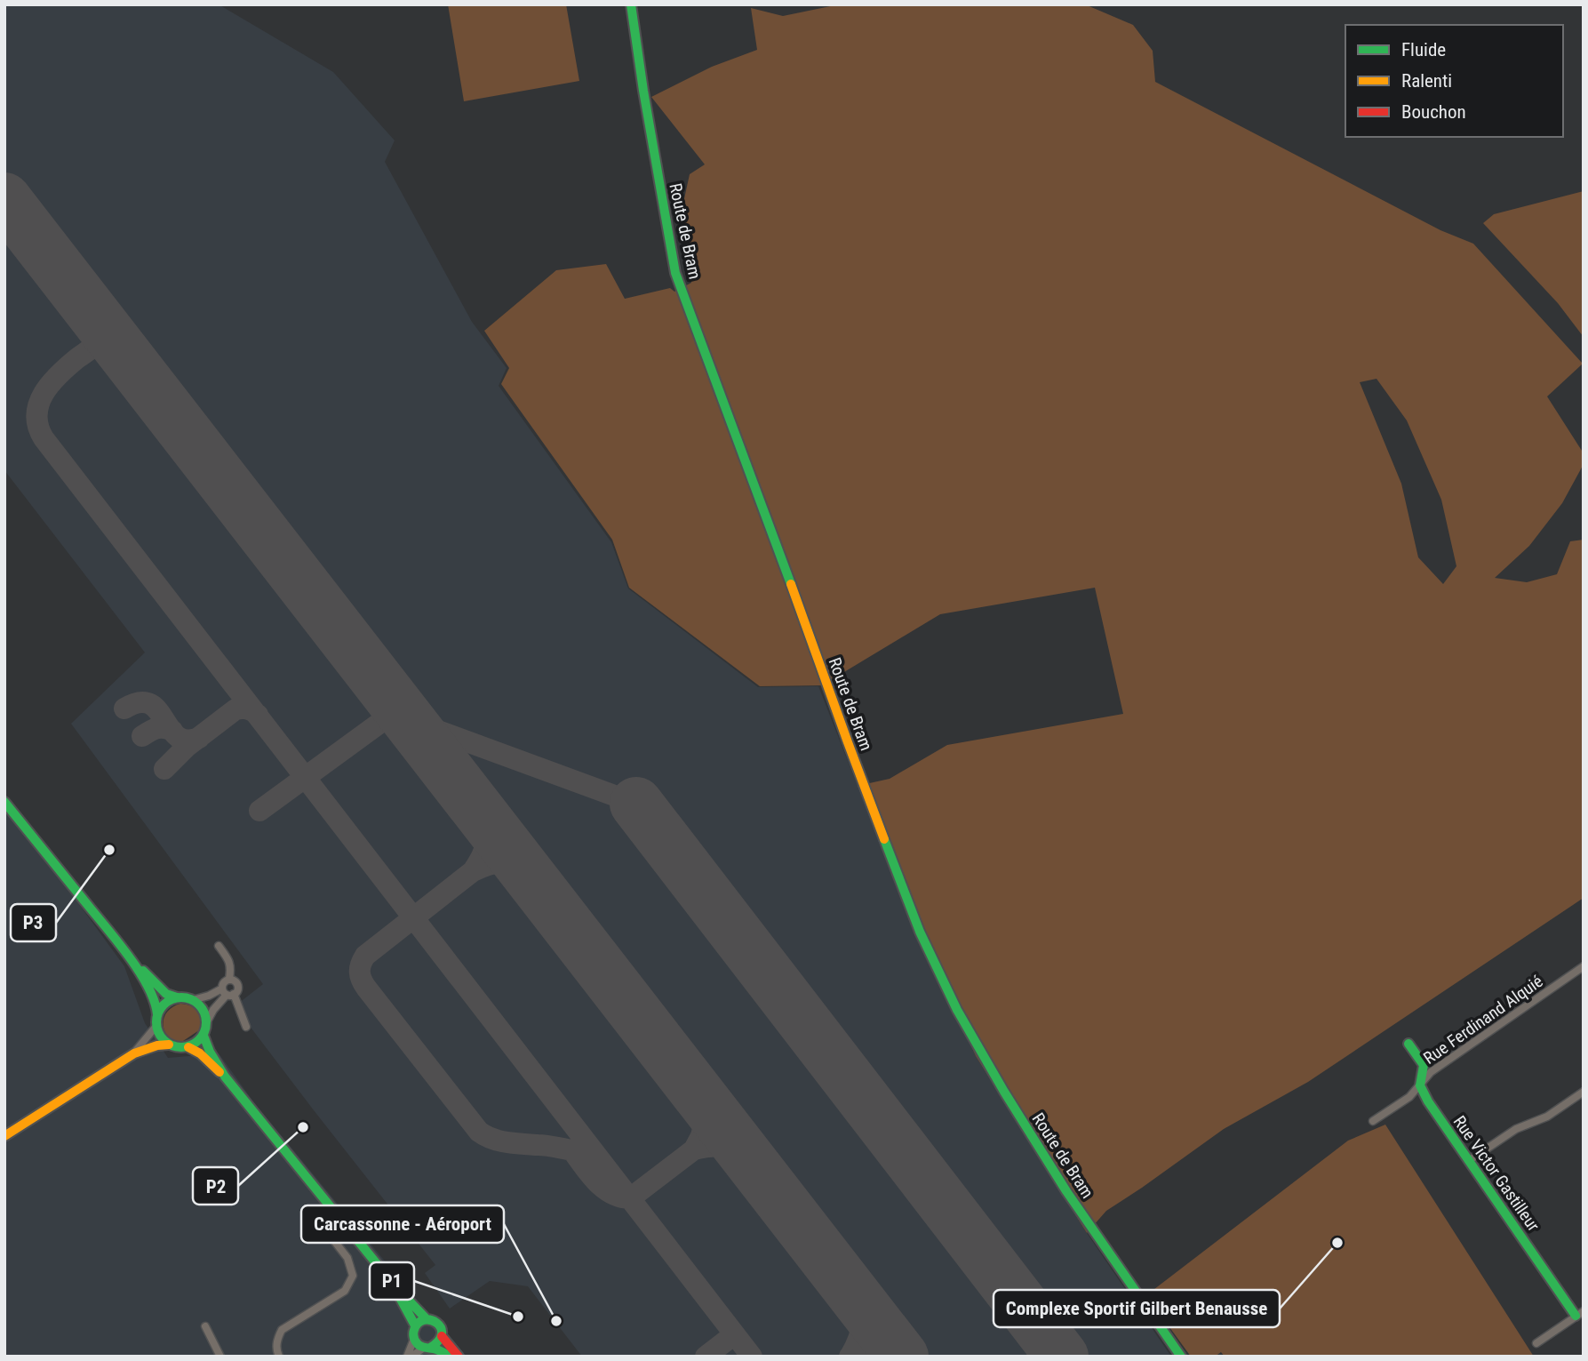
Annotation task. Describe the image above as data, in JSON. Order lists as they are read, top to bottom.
{
  "streets": {
    "main road": ["Route de Bram", "Rue Victor Gastilleur"],
    "street": ["Rue Ferdinand Alquié"]
  },
  "crossings": [
    ["Rue Ferdinand Alquié", "Rue Victor Gastilleur"]
  ],
  "places": [
    "P3",
    "P2",
    "Complexe Sportif Gilbert Benausse",
    "P1",
    "Carcassonne - Aéroport"
  ],
  "legend": ["Fluide", "Ralenti", "Bouchon"]
}
